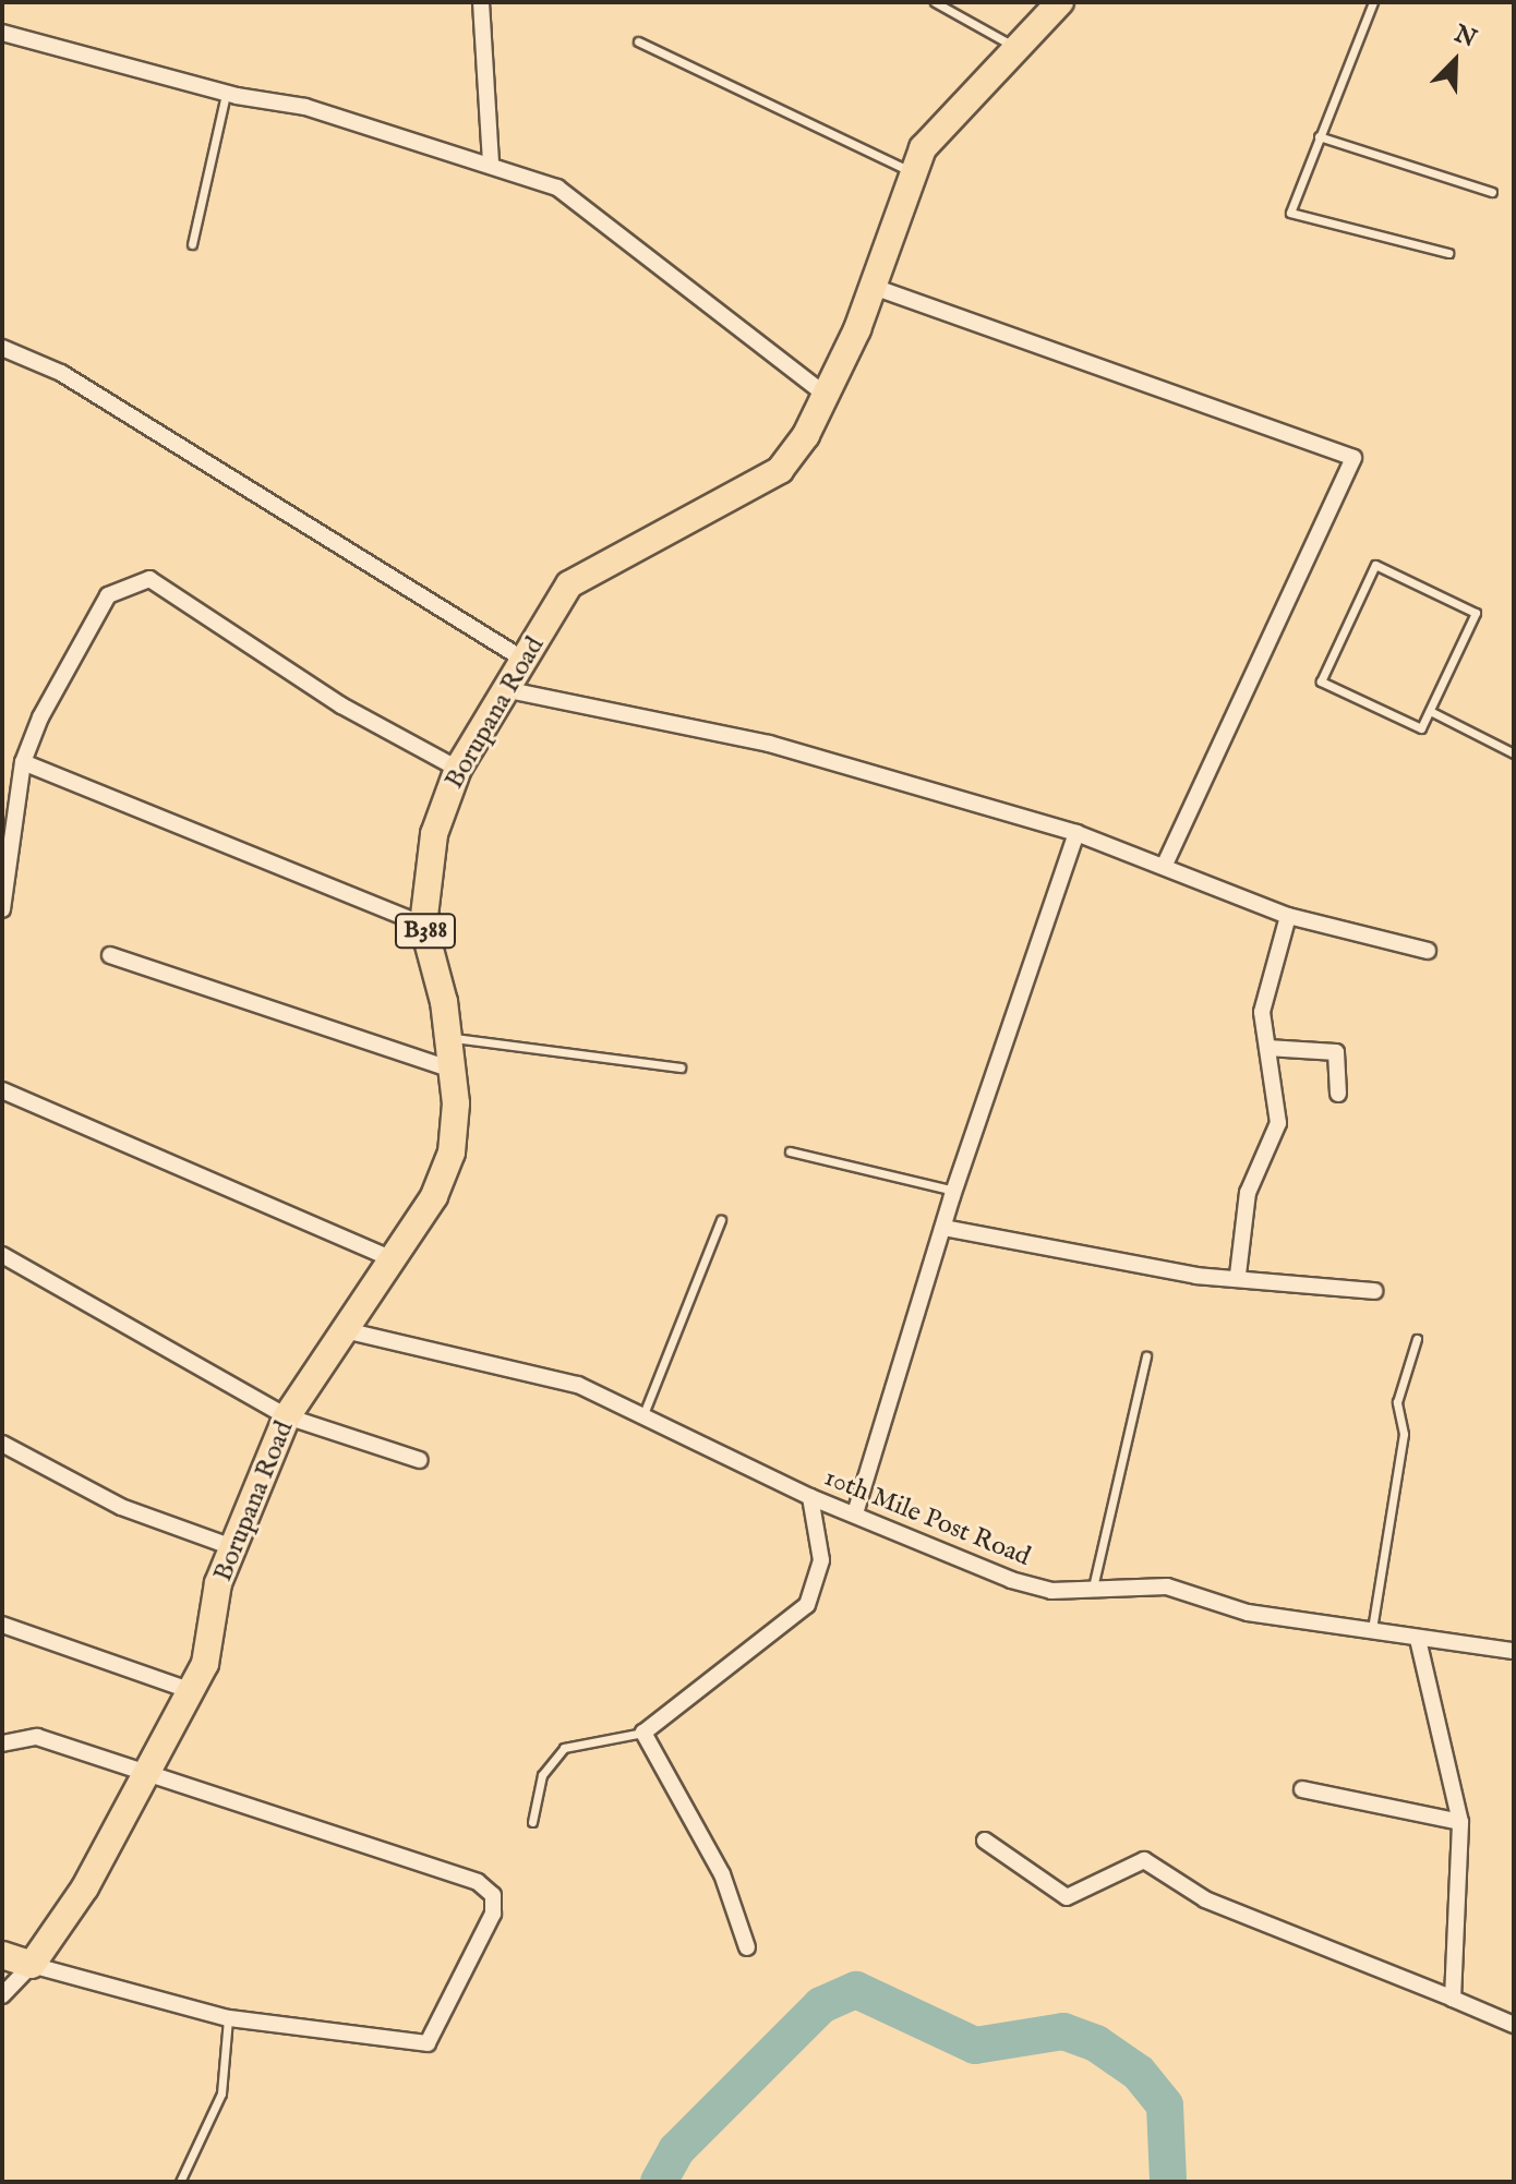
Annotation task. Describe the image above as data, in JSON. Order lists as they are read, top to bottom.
{
  "streets": {
    "main road": ["Borupana Road", "B388"],
    "street": ["10th Mile Post Road"]
  },
  "crossings": [
    ["Borupana Road", "10th Mile Post Road"]
  ],
  "north": "top right"
}
